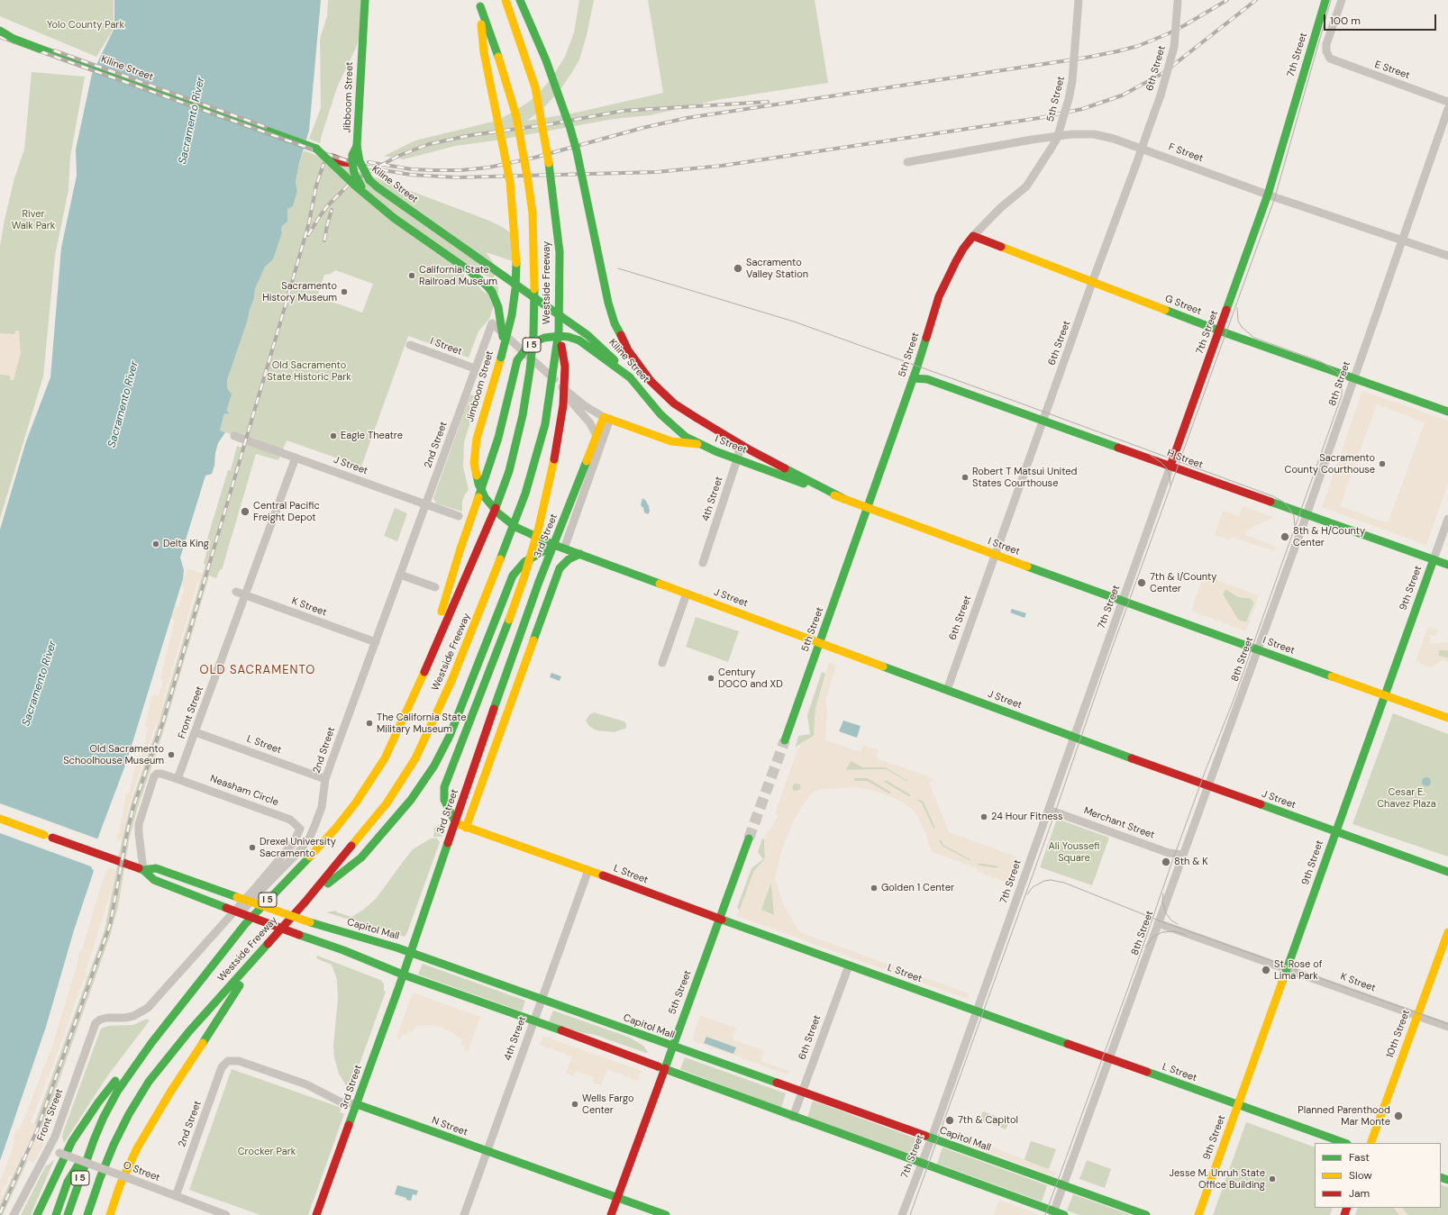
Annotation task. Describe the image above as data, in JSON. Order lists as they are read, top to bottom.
{
  "streets": {
    "main road": [
      "7th Street",
      "Kiline Street",
      "Jibboom Street",
      "5th Street",
      "Westside Freeway",
      "G Street",
      "I 5",
      "I Street",
      "Jimboom Street",
      "H Street",
      "J Street",
      "3rd Street",
      "9th Street",
      "L Street",
      "Capitol Mall",
      "10th Street",
      "N Street"
    ],
    "street": [
      "6th Street",
      "E Street",
      "F Street",
      "8th Street",
      "2nd Street",
      "4th Street",
      "K Street",
      "Front Street",
      "Neasham Circle",
      "Merchant Street",
      "O Street"
    ]
  },
  "crossings": [
    ["7th Street", "F Street"],
    ["7th Street", "G Street"],
    ["7th Street", "I Street"],
    ["7th Street", "H Street"],
    ["7th Street", "J Street"],
    ["7th Street", "L Street"],
    ["7th Street", "Merchant Street"],
    ["7th Street", "Capitol Mall"],
    ["Kiline Street", "Jibboom Street"],
    ["Kiline Street", "I Street"],
    ["Kiline Street", "Jimboom Street"],
    ["6th Street", "G Street"],
    ["6th Street", "I Street"],
    ["6th Street", "H Street"],
    ["6th Street", "J Street"],
    ["6th Street", "L Street"],
    ["6th Street", "Capitol Mall"],
    ["5th Street", "G Street"],
    ["5th Street", "I Street"],
    ["5th Street", "H Street"],
    ["5th Street", "J Street"],
    ["5th Street", "L Street"],
    ["5th Street", "Capitol Mall"],
    ["5th Street", "N Street"],
    ["F Street", "8th Street"],
    ["G Street", "8th Street"],
    ["I Street", "8th Street"],
    ["I Street", "2nd Street"],
    ["I Street", "4th Street"],
    ["I Street", "3rd Street"],
    ["I Street", "9th Street"],
    ["8th Street", "H Street"],
    ["8th Street", "J Street"],
    ["8th Street", "K Street"],
    ["8th Street", "L Street"],
    ["8th Street", "Merchant Street"],
    ["8th Street", "Capitol Mall"],
    ["Jimboom Street", "J Street"],
    ["Jimboom Street", "3rd Street"],
    ["2nd Street", "J Street"],
    ["2nd Street", "K Street"],
    ["2nd Street", "L Street"],
    ["2nd Street", "Capitol Mall"],
    ["2nd Street", "N Street"],
    ["2nd Street", "O Street"],
    ["H Street", "9th Street"],
    ["J Street", "3rd Street"],
    ["J Street", "9th Street"],
    ["J Street", "Front Street"],
    ["4th Street", "L Street"],
    ["4th Street", "Capitol Mall"],
    ["4th Street", "N Street"],
    ["3rd Street", "L Street"],
    ["3rd Street", "Capitol Mall"],
    ["3rd Street", "N Street"],
    ["9th Street", "K Street"],
    ["9th Street", "L Street"],
    ["K Street", "Front Street"],
    ["K Street", "10th Street"],
    ["Front Street", "L Street"],
    ["Front Street", "Neasham Circle"],
    ["Front Street", "O Street"]
  ],
  "districts": ["OLD SACRAMENTO"],
  "water": ["Sacramento River"],
  "parks": [
    "Yolo County Park",
    "River Walk Park",
    "Old Sacramento State Historic Park",
    "Cesar E. Chavez Plaza",
    "Ali Youssefi Square",
    "Crocker Park"
  ],
  "places": [
    "Sacramento Valley Station",
    "California State Railroad Museum",
    "Sacramento History Museum",
    "Eagle Theatre",
    "Sacramento County Courthouse",
    "Robert T Matsui United States Courthouse",
    "Central Pacific Freight Depot",
    "8th & H/County Center",
    "Delta King",
    "7th & I/County Center",
    "Century DOCO and XD",
    "The California State Military Museum",
    "Old Sacramento Schoolhouse Museum",
    "24 Hour Fitness",
    "Drexel University Sacramento",
    "8th & K",
    "Golden 1 Center",
    "St. Rose of Lima Park",
    "Wells Fargo Center",
    "Planned Parenthood Mar Monte",
    "7th & Capitol",
    "Jesse M. Unruh State Office Building"
  ],
  "legend": ["Fast", "Slow", "Jam"],
  "scale_bar": "100 m"
}
